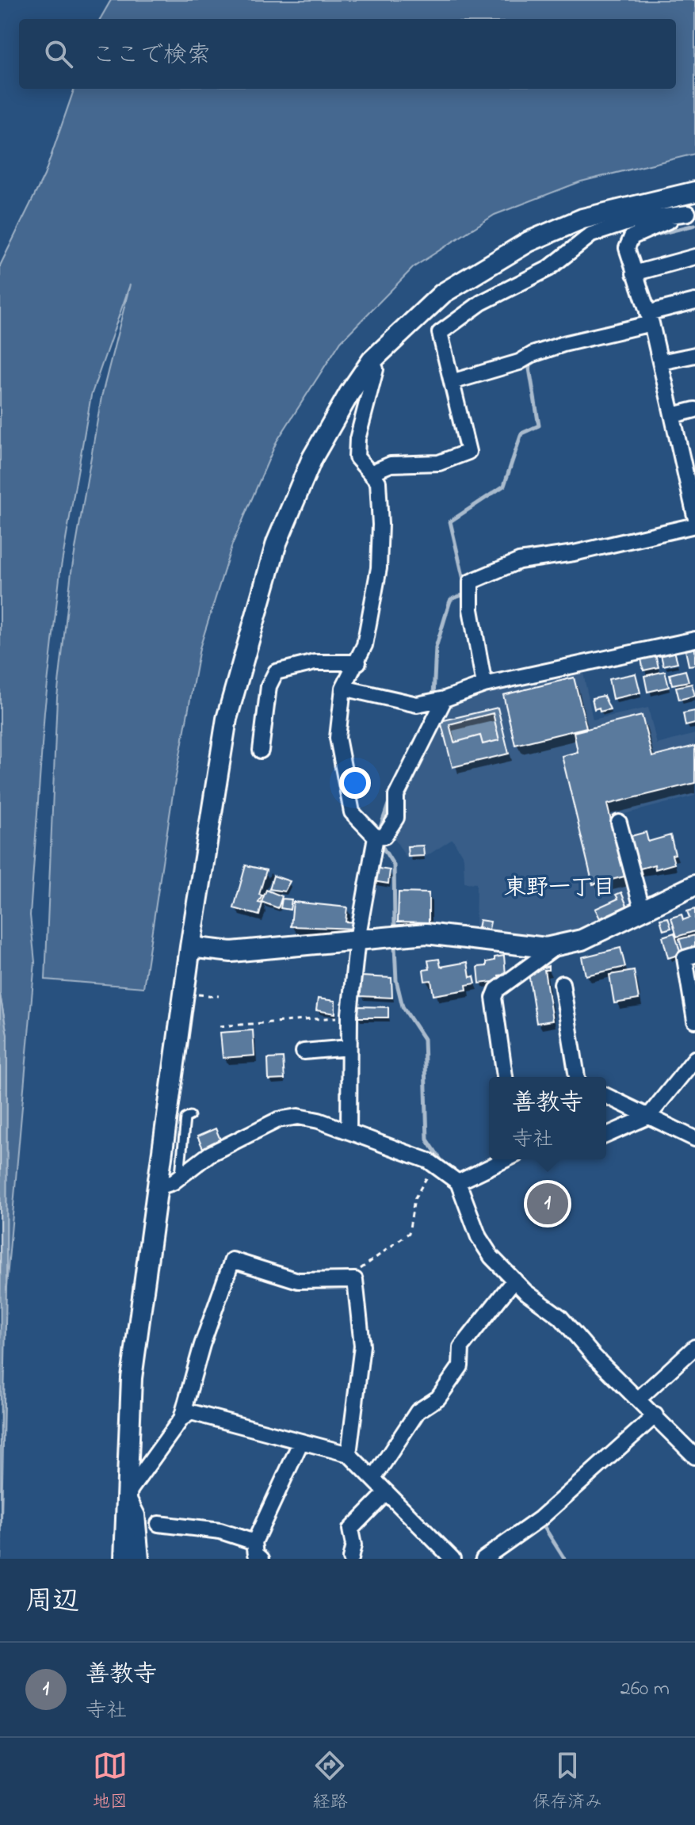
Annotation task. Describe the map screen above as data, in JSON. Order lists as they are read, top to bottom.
{
  "districts": ["東野一丁目"],
  "page": {
    "search": "ここで検索",
    "popup": ["善教寺", "寺社"],
    "pins": "1",
    "heading": "周辺",
    "list": [
      {
        "mark": "1",
        "name": "善教寺",
        "note": "寺社",
        "value": "260 m"
      }
    ],
    "nav": ["地図", "経路", "保存済み"]
  }
}
